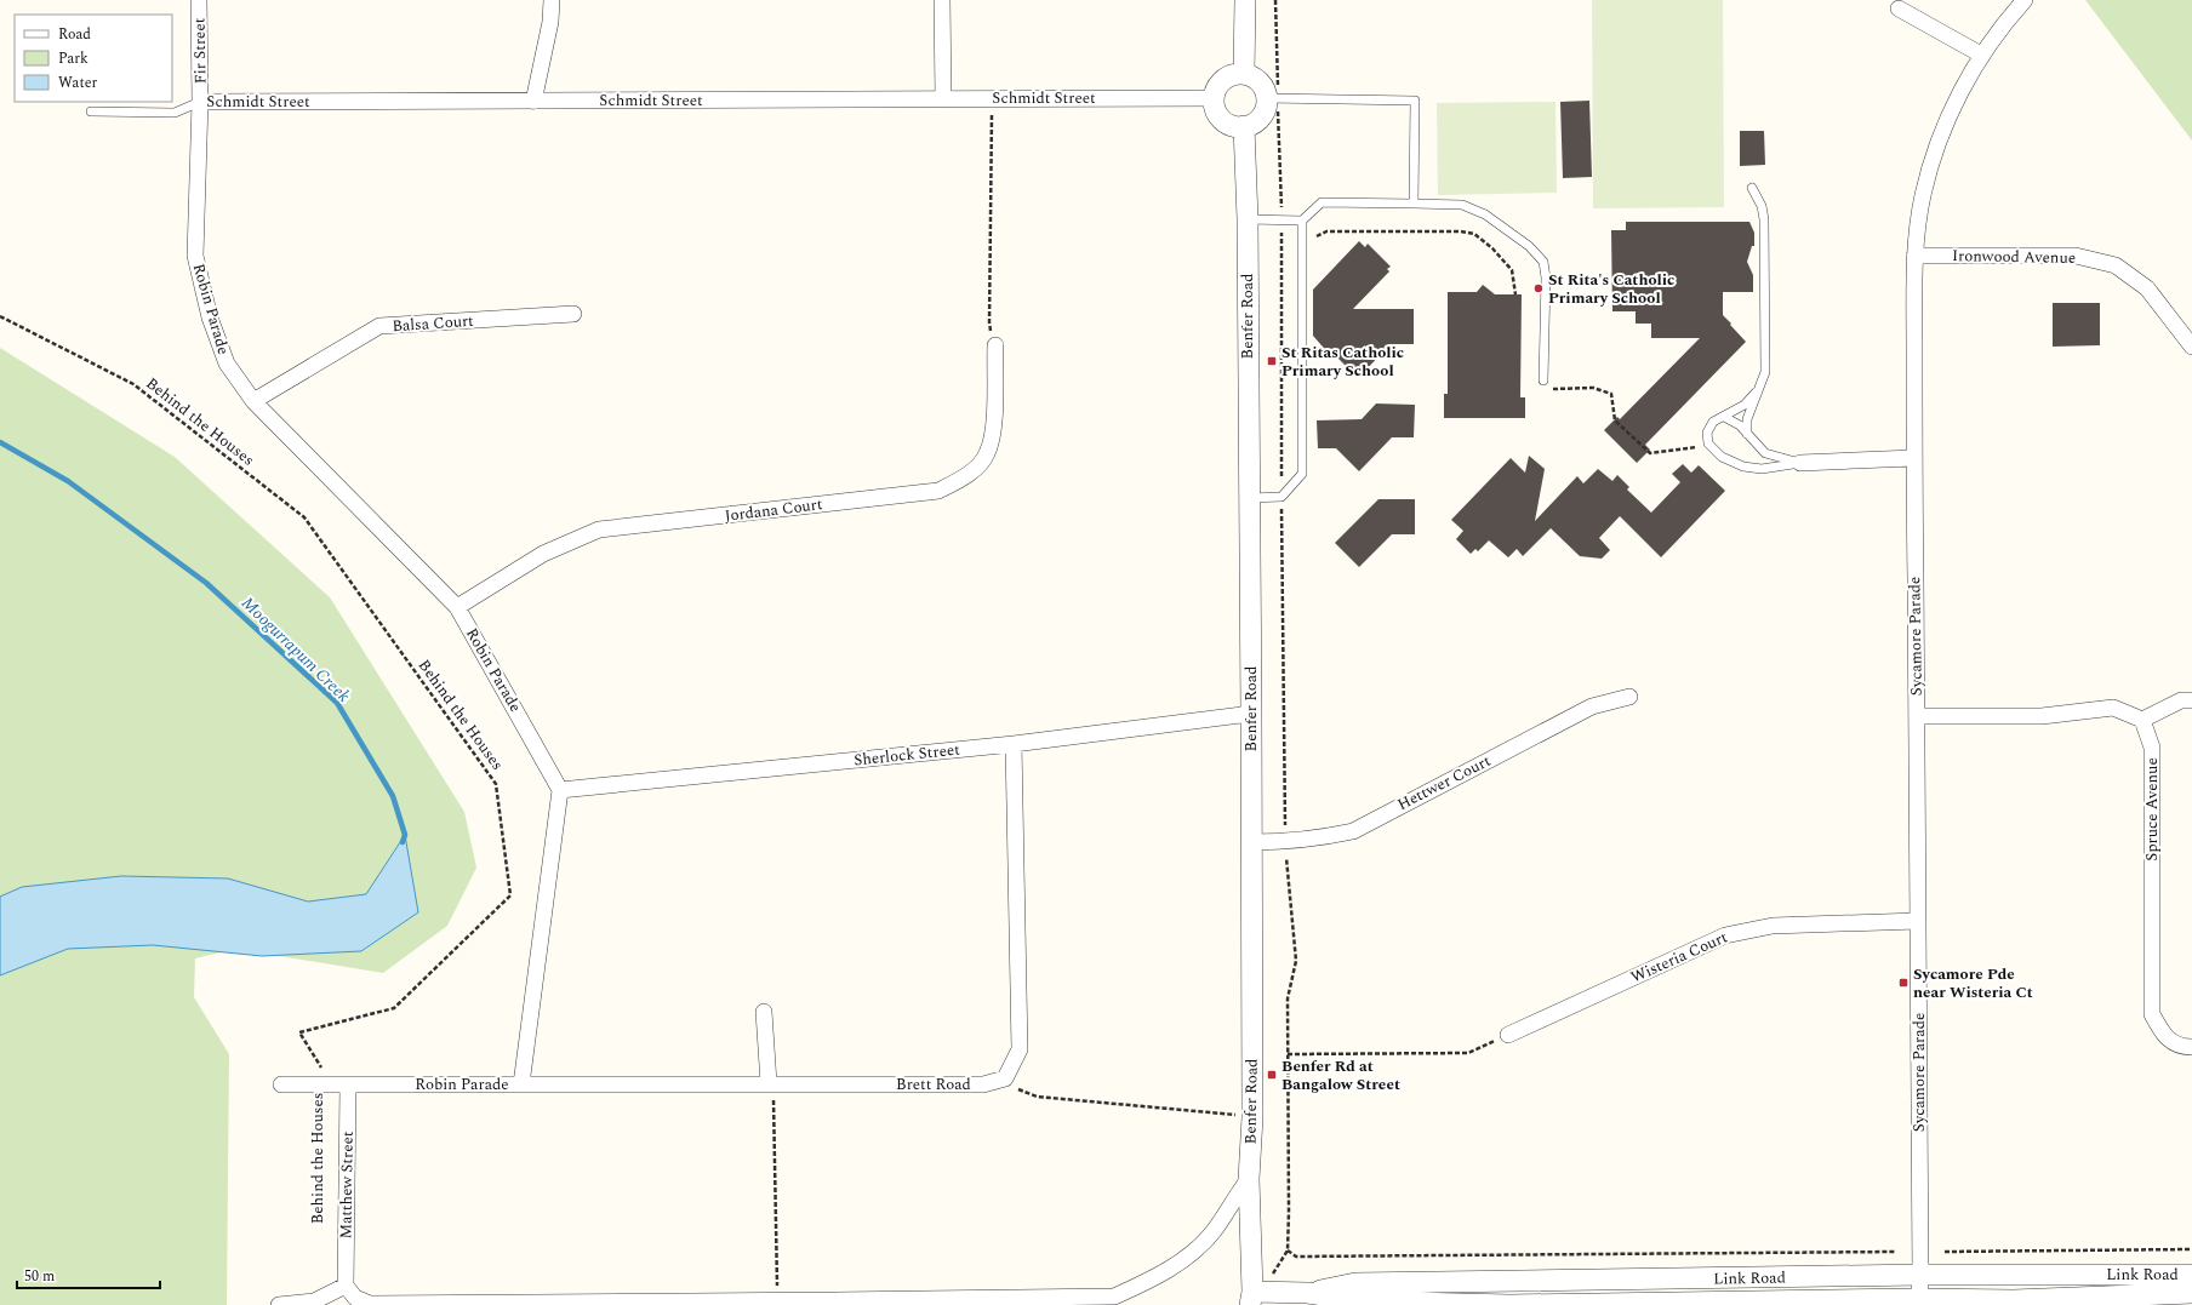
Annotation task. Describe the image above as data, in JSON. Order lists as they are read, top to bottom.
{
  "streets": {
    "street": [
      "Fir Street",
      "Schmidt Street",
      "Ironwood Avenue",
      "Robin Parade",
      "Benfer Road",
      "Balsa Court",
      "Jordana Court",
      "Sycamore Parade",
      "Sherlock Street",
      "Hettwer Court",
      "Spruce Avenue",
      "Wisteria Court",
      "Brett Road",
      "Matthew Street",
      "Link Road"
    ],
    "path": ["Behind the Houses"]
  },
  "crossings": [
    ["Fir Street", "Schmidt Street"],
    ["Fir Street", "Robin Parade"],
    ["Schmidt Street", "Robin Parade"],
    ["Schmidt Street", "Benfer Road"],
    ["Ironwood Avenue", "Sycamore Parade"],
    ["Robin Parade", "Balsa Court"],
    ["Robin Parade", "Behind the Houses"],
    ["Robin Parade", "Jordana Court"],
    ["Robin Parade", "Sherlock Street"],
    ["Robin Parade", "Brett Road"],
    ["Robin Parade", "Matthew Street"],
    ["Benfer Road", "Sherlock Street"],
    ["Benfer Road", "Hettwer Court"],
    ["Benfer Road", "Link Road"],
    ["Sycamore Parade", "Wisteria Court"],
    ["Sycamore Parade", "Link Road"]
  ],
  "water": ["Moogurrapum Creek"],
  "places": {
    "other": ["St Rita's Catholic Primary School"],
    "transit": ["St Ritas Catholic Primary School", "Sycamore Pde near Wisteria Ct", "Benfer Rd at Bangalow Street"]
  },
  "legend": ["Road", "Park", "Water"],
  "scale_bar": "50 m"
}
